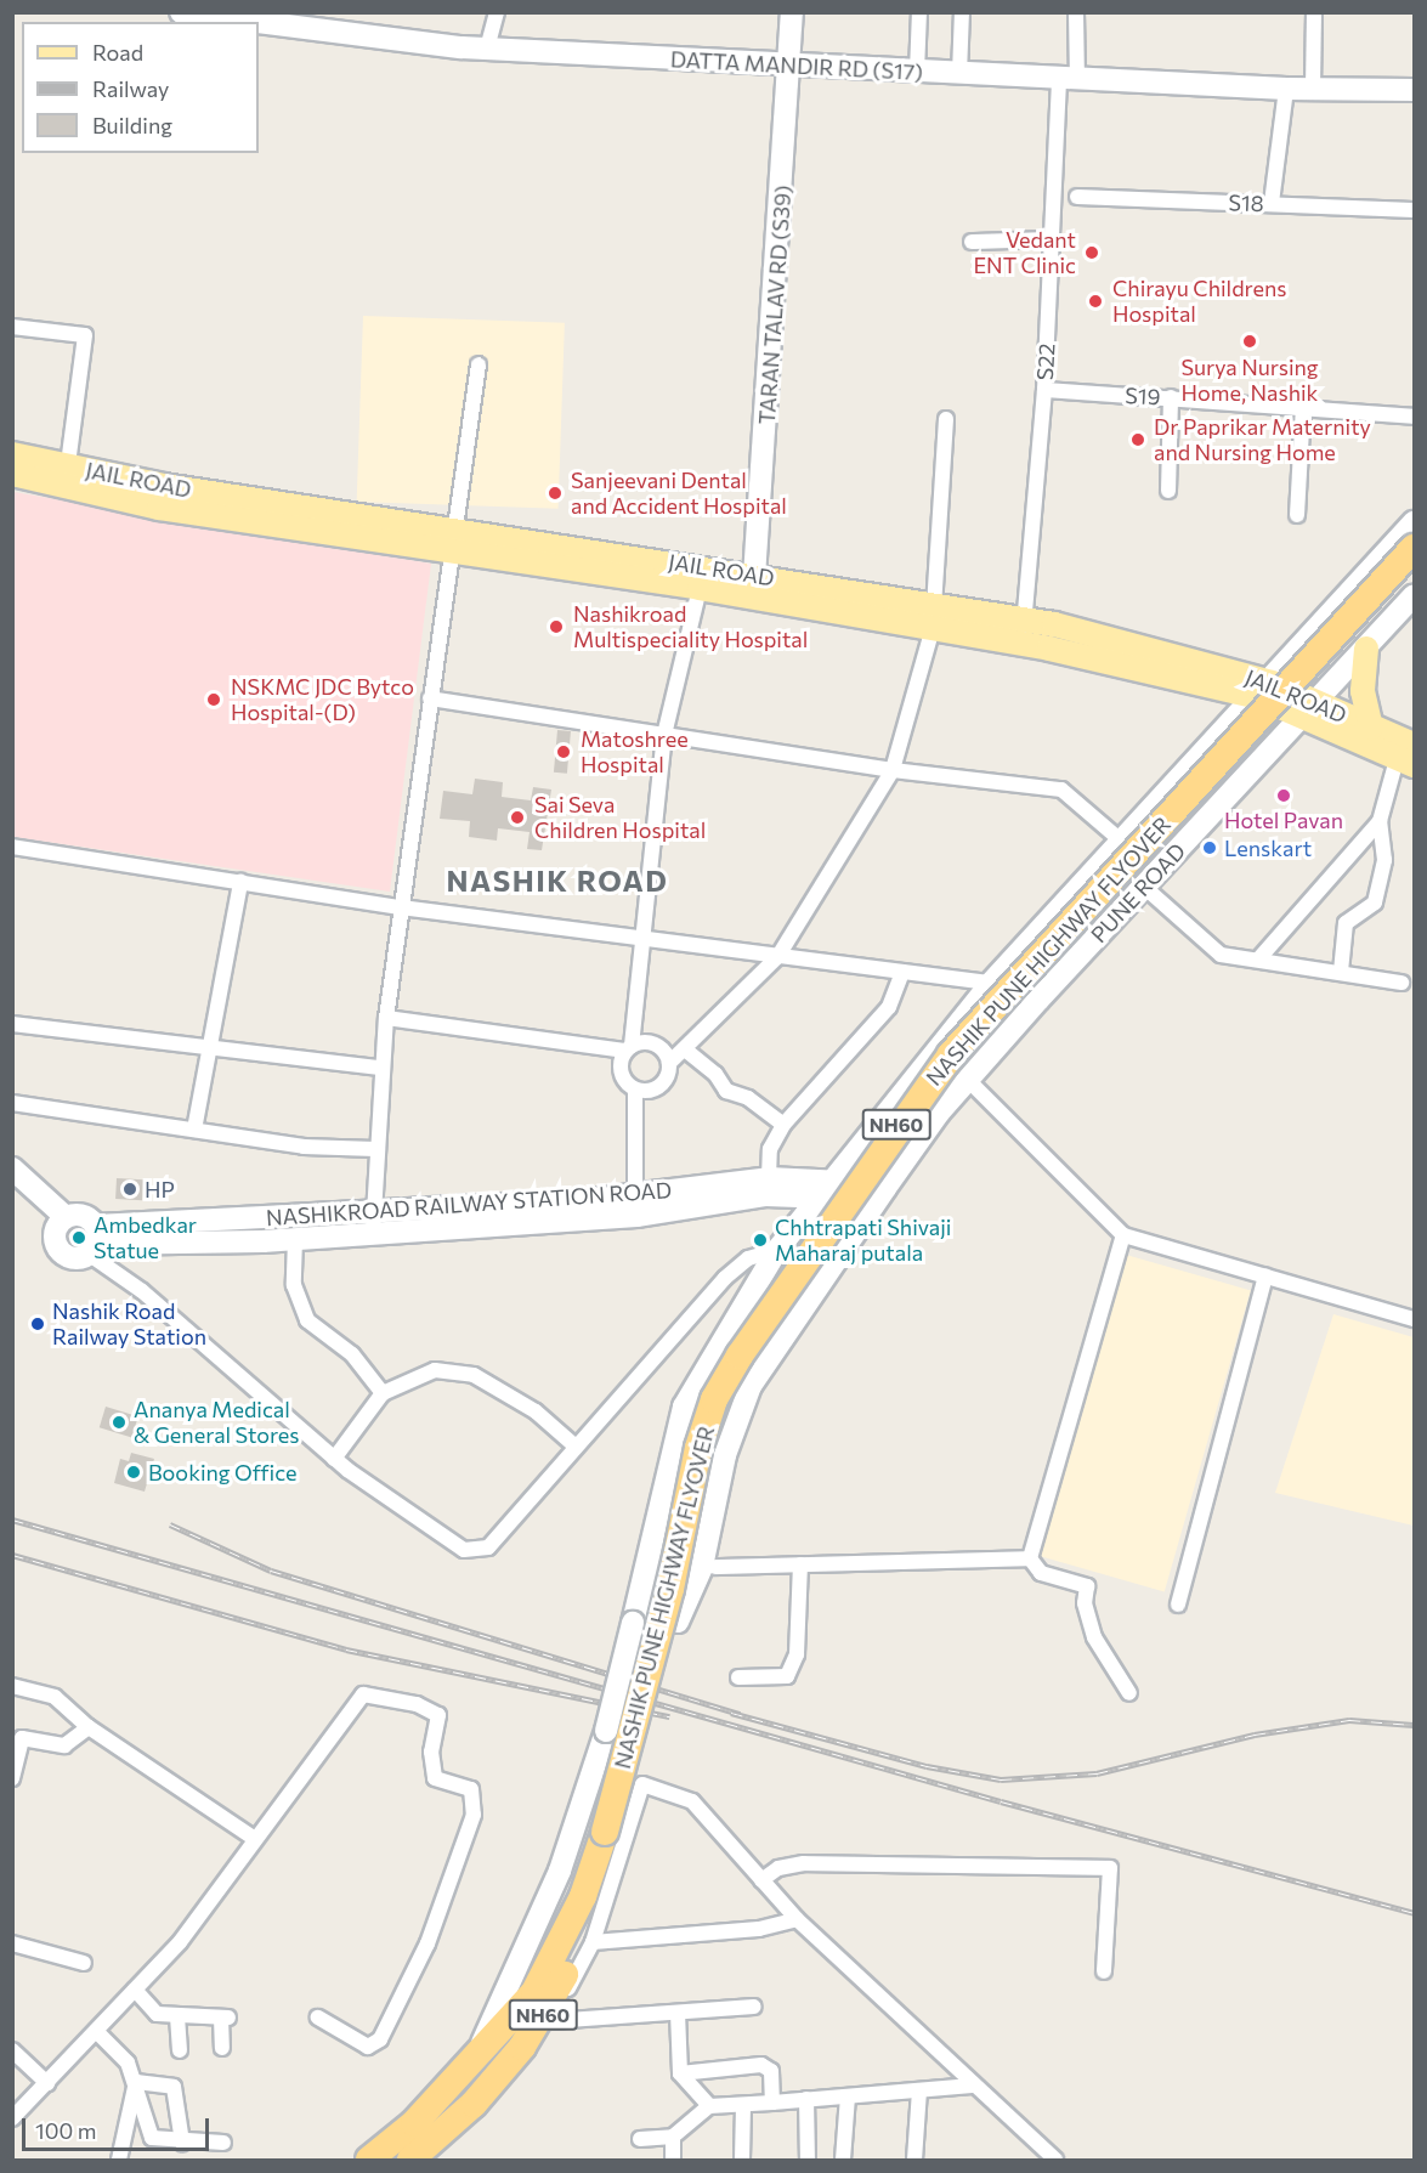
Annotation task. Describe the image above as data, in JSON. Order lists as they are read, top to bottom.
{
  "streets": {
    "highway": ["NASHIK PUNE HIGHWAY FLYOVER", "NH60"],
    "main road": [
      "DATTA MANDIR RD (S17)",
      "TARAN TALAV RD (S39)",
      "JAIL ROAD",
      "PUNE ROAD",
      "NASHIKROAD RAILWAY STATION ROAD"
    ],
    "street": ["S18", "S22", "S19"]
  },
  "crossings": [
    ["DATTA MANDIR RD (S17)", "TARAN TALAV RD (S39)"],
    ["DATTA MANDIR RD (S17)", "S22"],
    ["TARAN TALAV RD (S39)", "JAIL ROAD"],
    ["S22", "S19"],
    ["S22", "JAIL ROAD"],
    ["JAIL ROAD", "PUNE ROAD"],
    ["PUNE ROAD", "NASHIK PUNE HIGHWAY FLYOVER"]
  ],
  "districts": ["NASHIK ROAD"],
  "places": [
    "Vedant ENT Clinic",
    "Chirayu Childrens Hospital",
    "Surya Nursing Home, Nashik",
    "Dr Paprikar Maternity and Nursing Home",
    "Sanjeevani Dental and Accident Hospital",
    "Nashikroad Multispeciality Hospital",
    "NSKMC JDC Bytco Hospital-(D)",
    "Matoshree Hospital",
    "Hotel Pavan",
    "Sai Seva Children Hospital",
    "Lenskart",
    "HP",
    "Ambedkar Statue",
    "Chhtrapati Shivaji Maharaj putala",
    "Nashik Road Railway Station",
    "Ananya Medical & General Stores",
    "Booking Office"
  ],
  "legend": ["Road", "Railway", "Building"],
  "scale_bar": "100 m"
}
